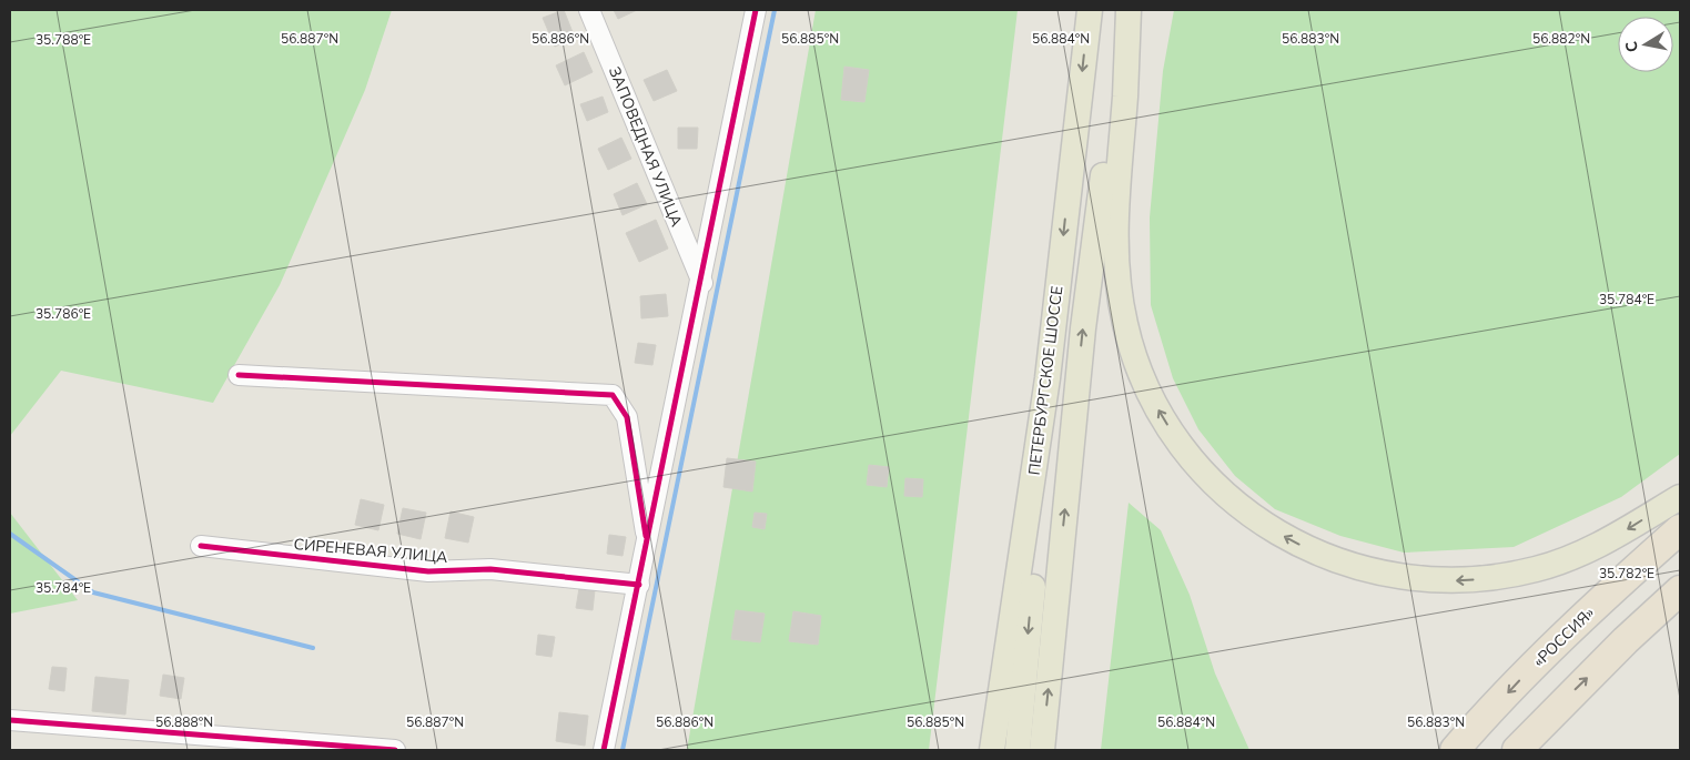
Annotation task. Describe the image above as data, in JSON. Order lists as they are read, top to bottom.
{
  "streets": {
    "highway": ["«РОССИЯ»"],
    "main road": ["ПЕТЕРБУРГСКОЕ ШОССЕ"],
    "street": ["ЗАПОВЕДНАЯ УЛИЦА", "СИРЕНЕВАЯ УЛИЦА"]
  },
  "north": "left",
  "coordinates": [
    "56.883°N",
    "56.887°N",
    "56.886°N",
    "56.885°N",
    "56.884°N",
    "56.882°N",
    "35.788°E",
    "35.784°E",
    "35.786°E",
    "35.782°E",
    "56.888°N"
  ]
}
